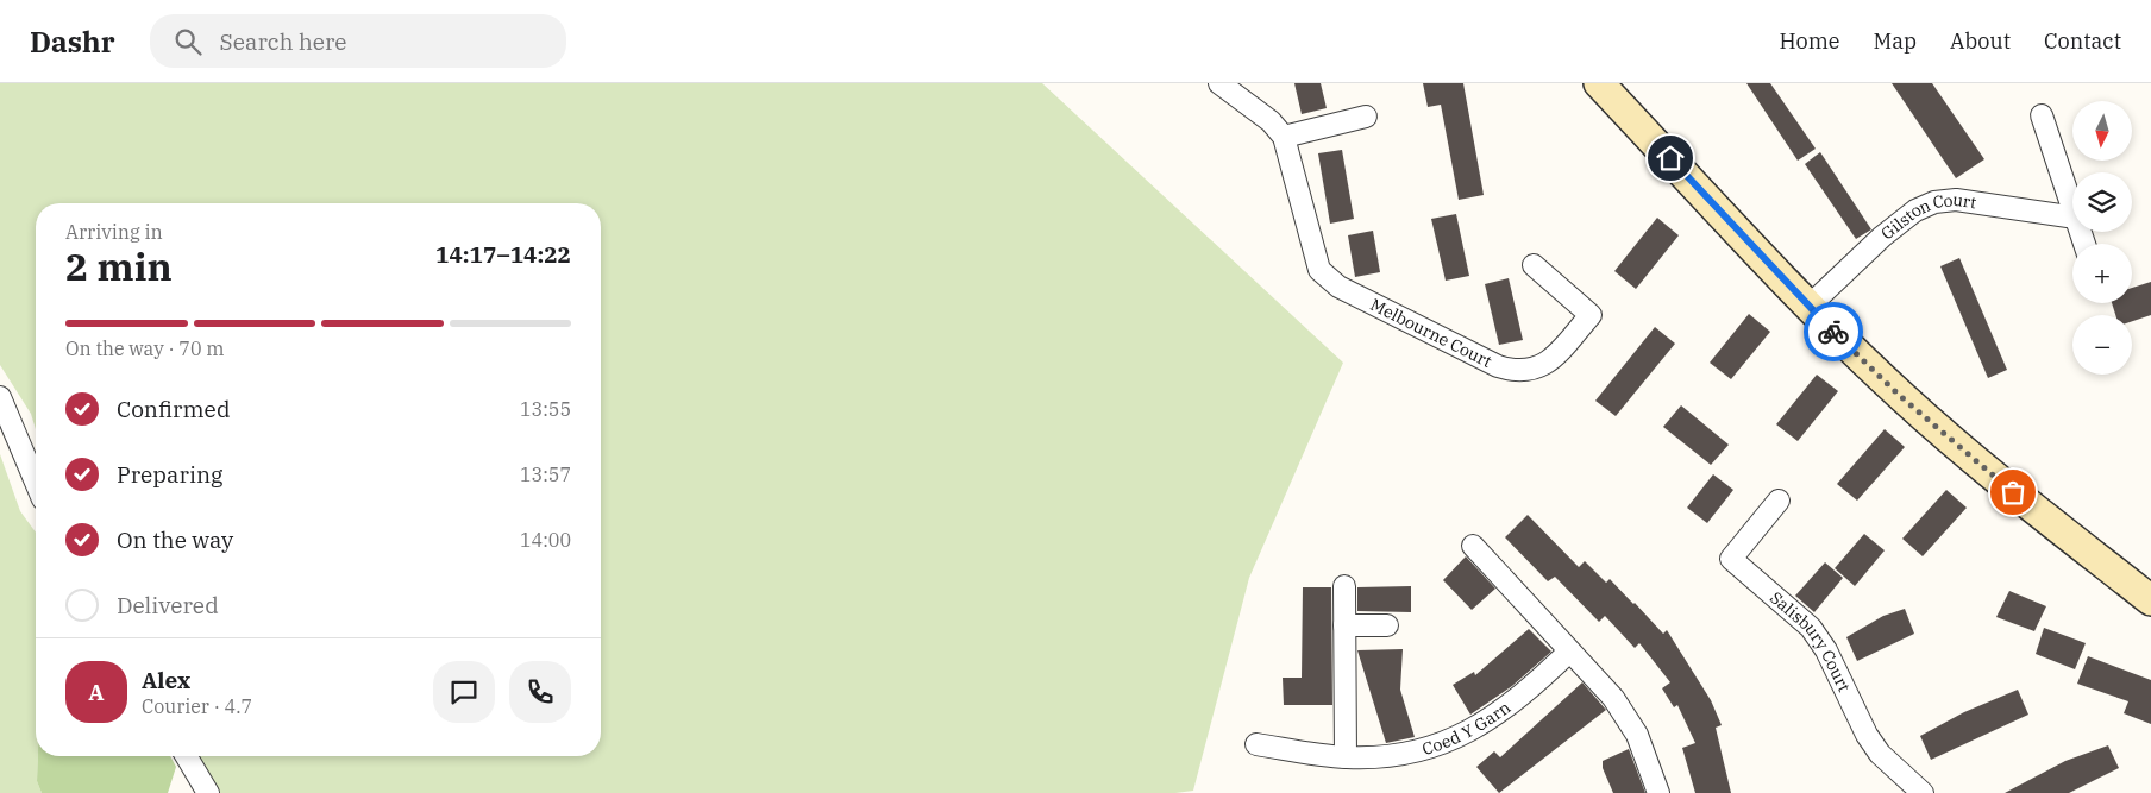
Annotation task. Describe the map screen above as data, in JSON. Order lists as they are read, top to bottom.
{
  "streets": {
    "street": [
      "Gilston Court",
      "Melbourne Court",
      "Salisbury Court",
      "Coed Y Garn"
    ]
  },
  "north": "bottom",
  "page": {
    "header": "Dashr",
    "search": "Search here",
    "nav": [
      "Home",
      "Map",
      "About",
      "Contact"
    ],
    "map_buttons": ["+", "−"],
    "heading": ["2 min", "Arriving in", "14:17–14:22"],
    "panel": ["Alex", "Courier · 4.7"],
    "bar": "On the way · 70 m",
    "list": [
      ["Confirmed", "13:55"],
      ["Preparing", "13:57"],
      ["On the way", "14:00"],
      "Delivered"
    ],
    "round": "A"
  }
}
